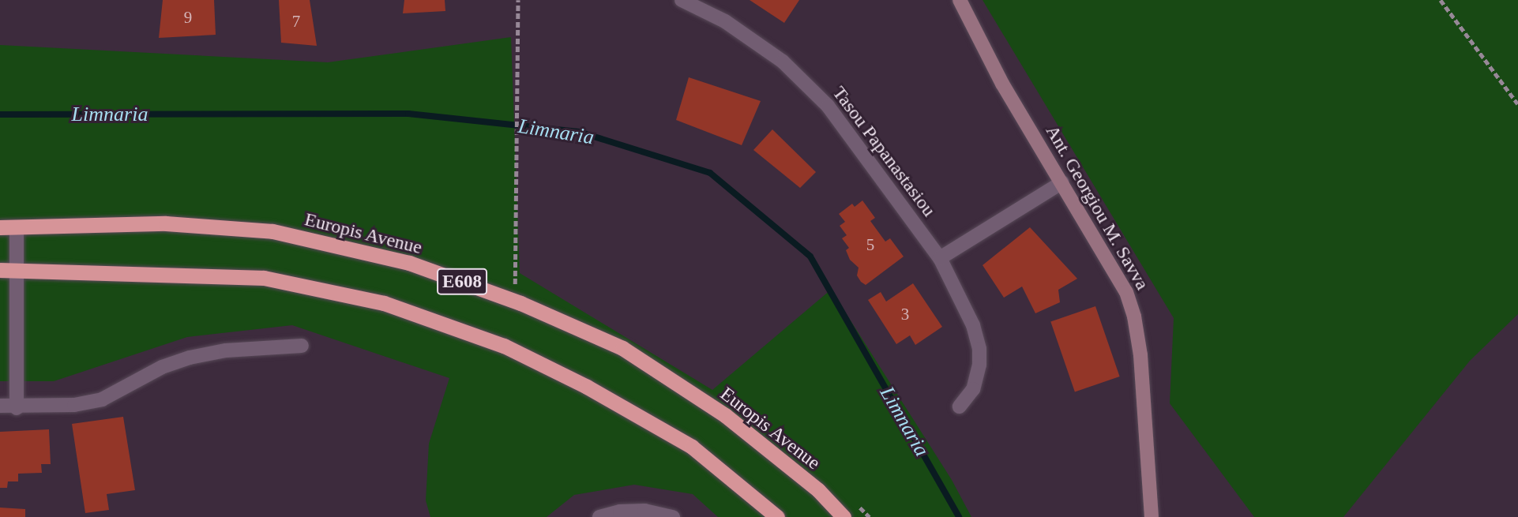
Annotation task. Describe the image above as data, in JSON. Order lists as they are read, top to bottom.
{
  "streets": {
    "highway": ["Europis Avenue", "E608"],
    "main road": ["Ant. Georgiou M. Savva"],
    "street": ["Tasou Papanastasiou"]
  },
  "water": ["Limnaria"],
  "house_numbers": [
    "9",
    "7",
    "5",
    "3"
  ]
}
